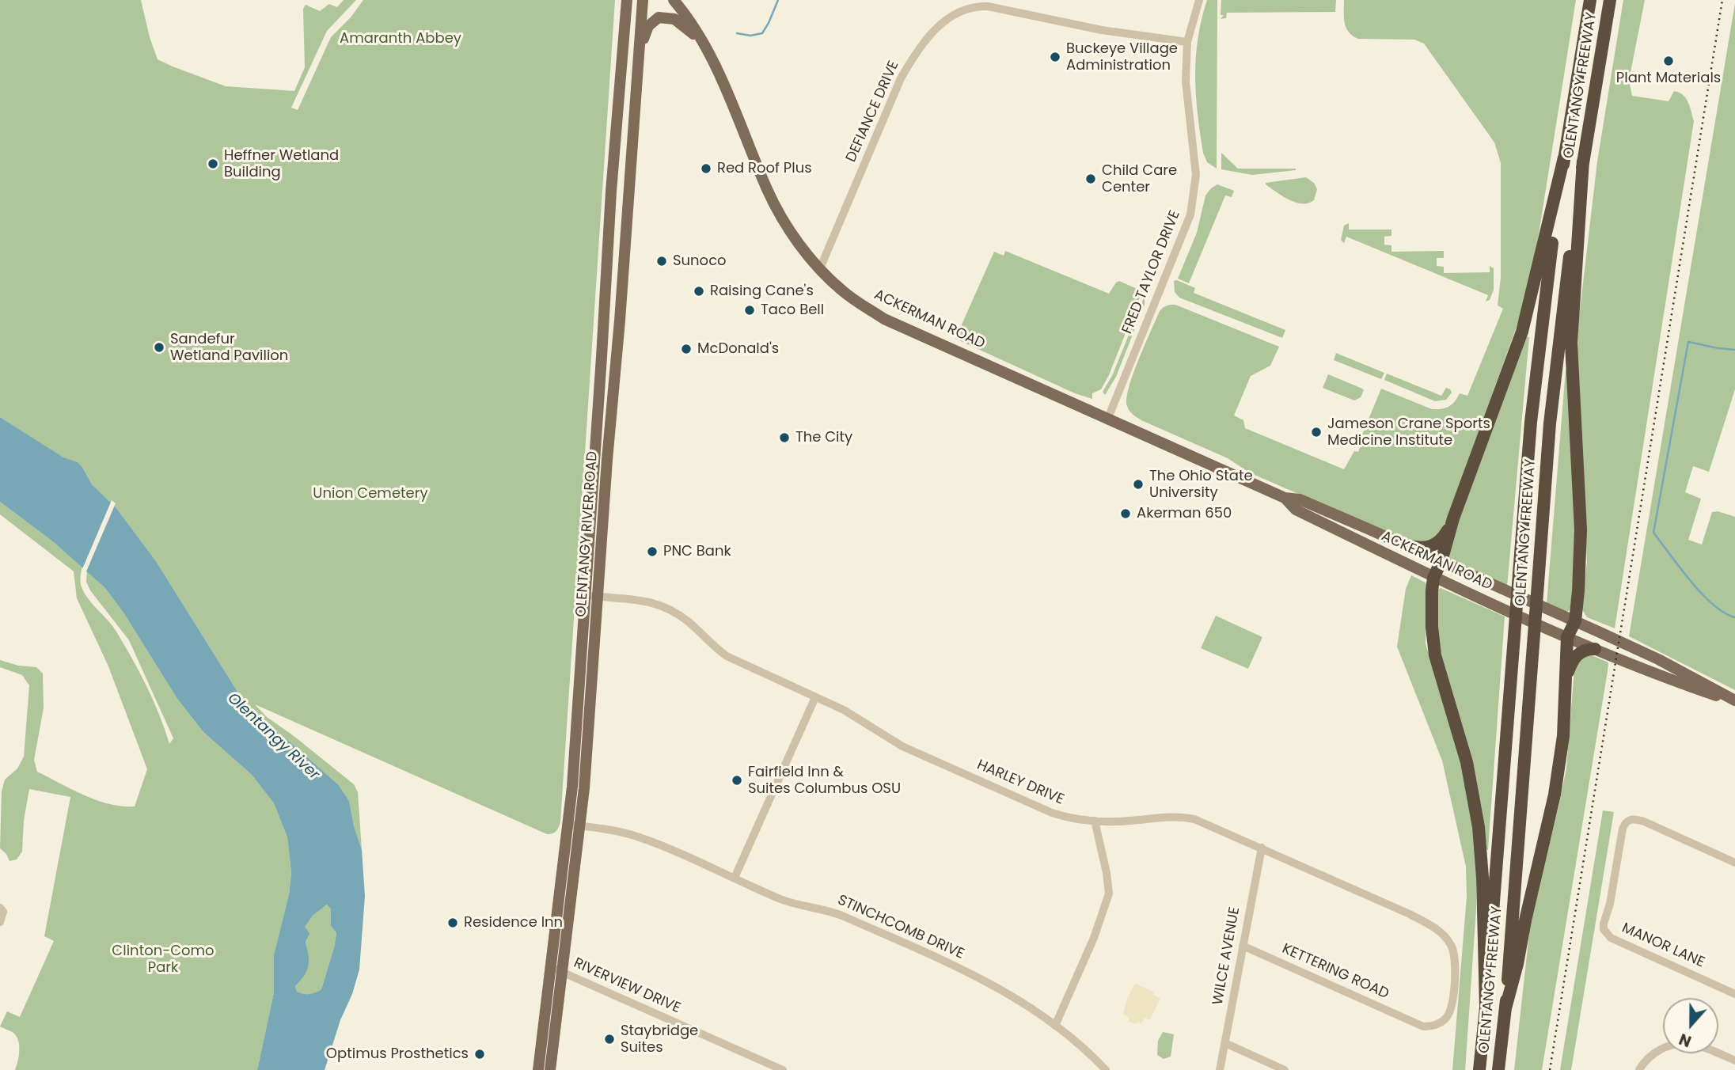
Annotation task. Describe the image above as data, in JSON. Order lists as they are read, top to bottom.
{
  "streets": {
    "highway": ["OLENTANGY FREEWAY"],
    "main road": ["ACKERMAN ROAD", "OLENTANGY RIVER ROAD"],
    "street": [
      "DEFIANCE DRIVE",
      "FRED TAYLOR DRIVE",
      "HARLEY DRIVE",
      "STINCHCOMB DRIVE",
      "MANOR LANE",
      "WILCE AVENUE",
      "KETTERING ROAD",
      "RIVERVIEW DRIVE"
    ]
  },
  "crossings": [
    ["DEFIANCE DRIVE", "FRED TAYLOR DRIVE"],
    ["DEFIANCE DRIVE", "ACKERMAN ROAD"],
    ["FRED TAYLOR DRIVE", "ACKERMAN ROAD"],
    ["OLENTANGY RIVER ROAD", "HARLEY DRIVE"],
    ["OLENTANGY RIVER ROAD", "STINCHCOMB DRIVE"],
    ["OLENTANGY RIVER ROAD", "RIVERVIEW DRIVE"],
    ["HARLEY DRIVE", "WILCE AVENUE"],
    ["HARLEY DRIVE", "KETTERING ROAD"],
    ["WILCE AVENUE", "KETTERING ROAD"]
  ],
  "water": ["Olentangy River"],
  "parks": ["Amaranth Abbey", "Union Cemetery", "Clinton-Como Park"],
  "places": [
    "Buckeye Village Administration",
    "Plant Materials",
    "Heffner Wetland Building",
    "Red Roof Plus",
    "Child Care Center",
    "Sunoco",
    "Raising Cane's",
    "Taco Bell",
    "Sandefur Wetland Pavilion",
    "McDonald's",
    "Jameson Crane Sports Medicine Institute",
    "The City",
    "The Ohio State University",
    "Akerman 650",
    "PNC Bank",
    "Fairfield Inn & Suites Columbus OSU",
    "Residence Inn",
    "Staybridge Suites",
    "Optimus Prosthetics"
  ],
  "north": "bottom"
}
